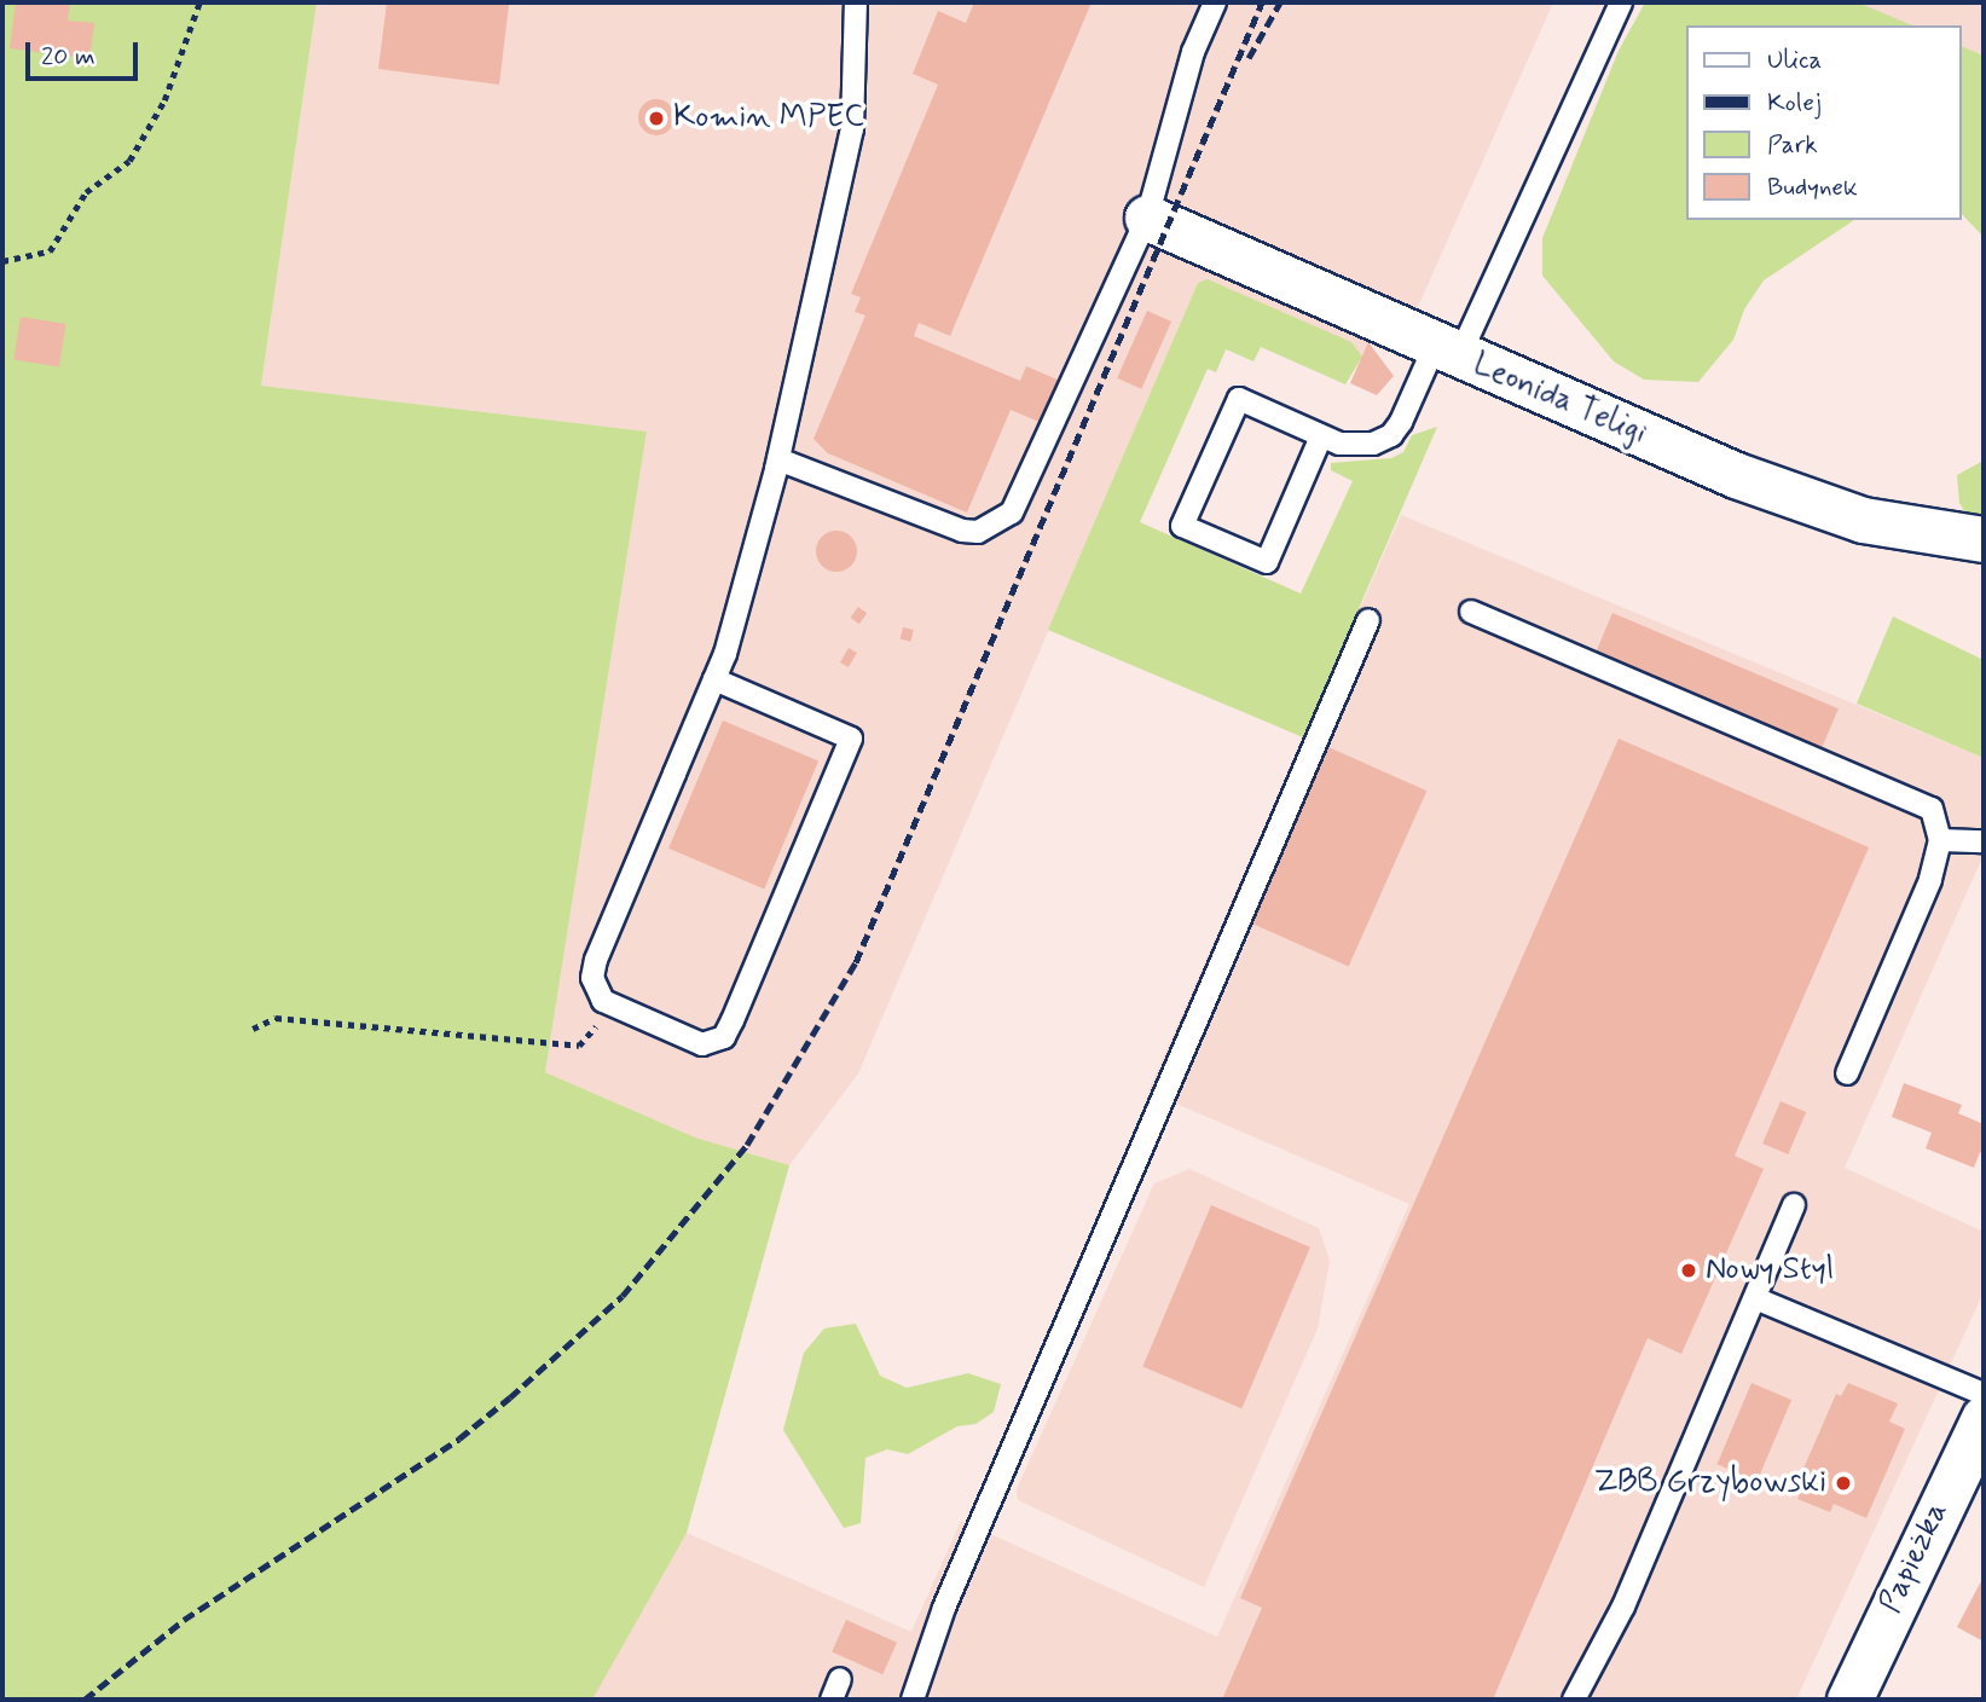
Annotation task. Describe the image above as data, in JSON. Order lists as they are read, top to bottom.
{
  "streets": {
    "street": ["Leonida Teligi", "Papieżka"]
  },
  "places": ["Komin MPEC", "Nowy Styl", "ZBB Grzybowski"],
  "legend": [
    "Ulica",
    "Kolej",
    "Park",
    "Budynek"
  ],
  "scale_bar": "20 m"
}
